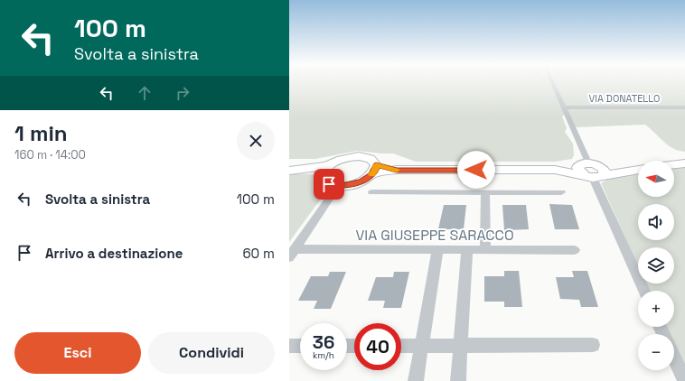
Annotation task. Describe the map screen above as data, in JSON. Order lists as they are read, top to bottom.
{
  "streets": {
    "street": ["VIA DONATELLO", "VIA GIUSEPPE SARACCO"]
  },
  "north": "left",
  "page": {
    "turn": ["100 m", "Svolta a sinistra"],
    "heading": ["1 min", "160 m · 14:00"],
    "map_buttons": ["+", "−"],
    "list": [
      {
        "name": "Svolta a sinistra",
        "value": "100 m"
      },
      {
        "name": "Arrivo a destinazione",
        "value": "60 m"
      }
    ],
    "speed": "36 km/h",
    "limit": "40",
    "buttons": ["Esci", "Condividi"]
  }
}
